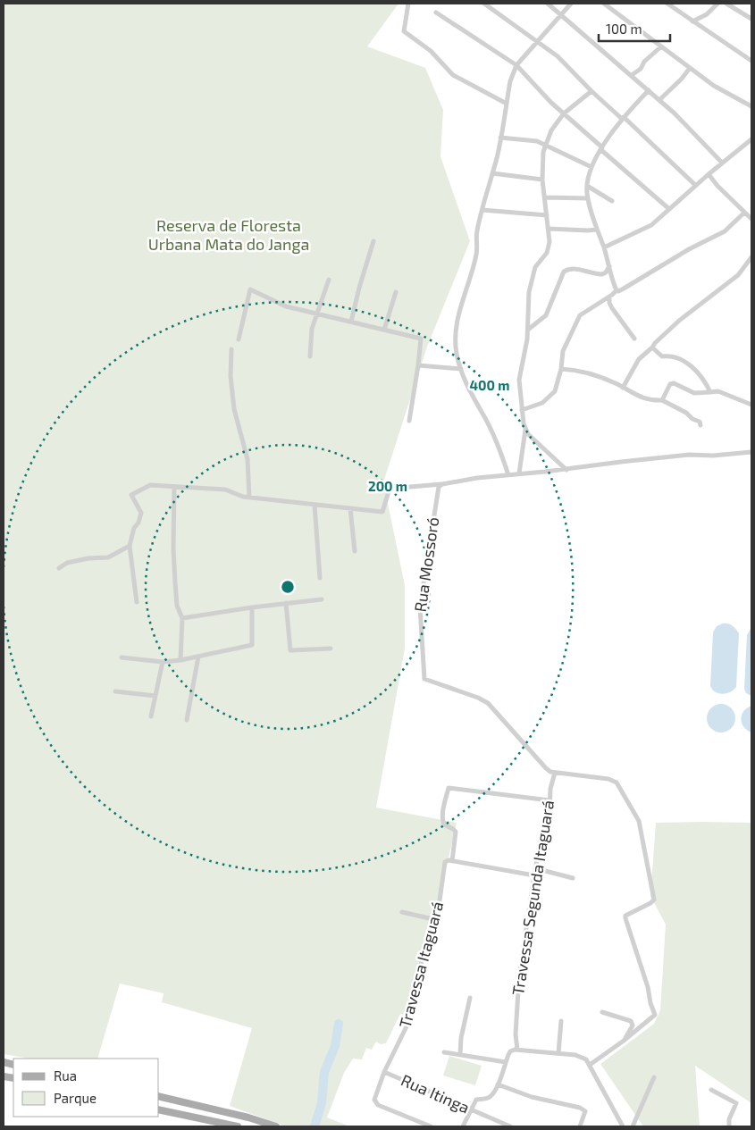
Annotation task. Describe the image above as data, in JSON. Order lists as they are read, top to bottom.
{
  "streets": {
    "street": [
      "Rua Mossoró",
      "Travessa Segunda Itaguará",
      "Travessa Itaguará",
      "Rua Itinga"
    ]
  },
  "crossings": [
    ["Rua Mossoró", "Travessa Segunda Itaguará"],
    ["Travessa Segunda Itaguará", "Travessa Itaguará"],
    ["Travessa Itaguará", "Rua Itinga"]
  ],
  "parks": ["Reserva de Floresta Urbana Mata do Janga"],
  "legend": ["Rua", "Parque"],
  "scale_bar": "100 m",
  "rings": ["400 m", "200 m"]
}
